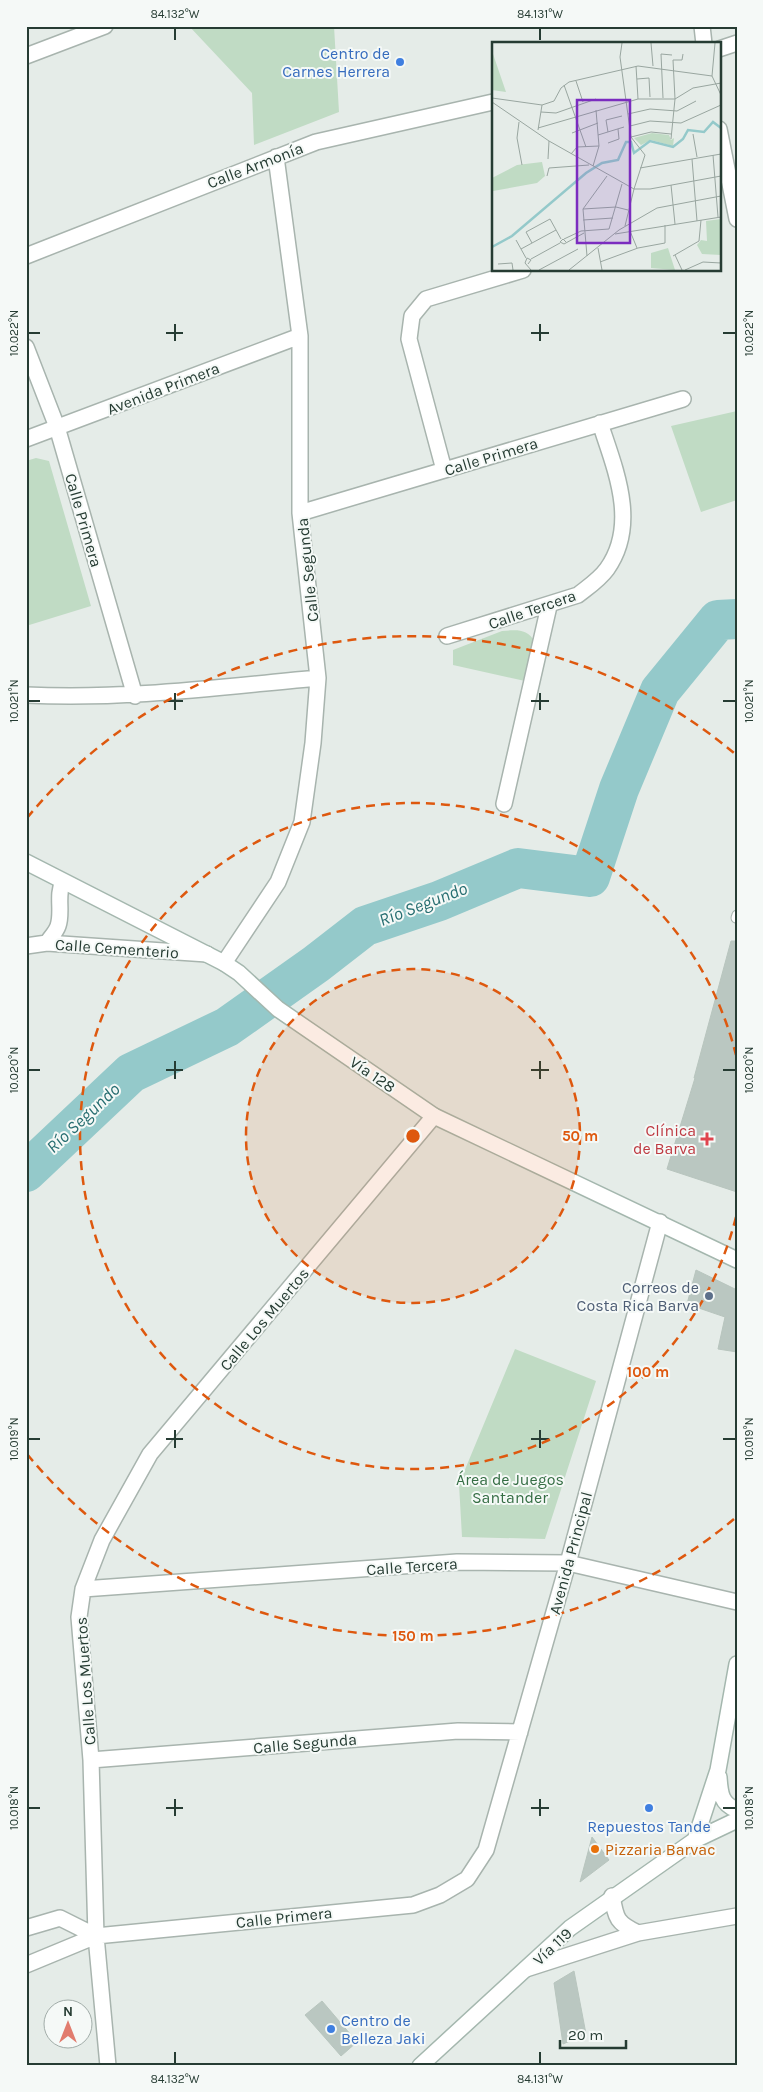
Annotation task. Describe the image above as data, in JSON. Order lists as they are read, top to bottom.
{
  "streets": {
    "street": [
      "Calle Armonía",
      "Avenida Primera",
      "Calle Primera",
      "Calle Segunda",
      "Calle Tercera",
      "Calle Cementerio",
      "Vía 128",
      "Calle Los Muertos",
      "Avenida Principal",
      "Vía 119"
    ]
  },
  "crossings": [
    ["Calle Armonía", "Calle Segunda"],
    ["Avenida Primera", "Calle Primera"],
    ["Avenida Primera", "Calle Segunda"],
    ["Calle Primera", "Calle Segunda"],
    ["Calle Primera", "Calle Tercera"],
    ["Calle Primera", "Calle Los Muertos"],
    ["Calle Primera", "Avenida Principal"],
    ["Calle Segunda", "Vía 128"],
    ["Calle Segunda", "Calle Los Muertos"],
    ["Calle Segunda", "Avenida Principal"],
    ["Calle Tercera", "Calle Los Muertos"],
    ["Calle Tercera", "Avenida Principal"],
    ["Calle Cementerio", "Vía 128"],
    ["Vía 128", "Calle Los Muertos"],
    ["Vía 128", "Avenida Principal"]
  ],
  "water": ["Río Segundo"],
  "parks": ["Área de Juegos Santander"],
  "places": {
    "other": [
      "Centro de Carnes Herrera",
      "Correos de Costa Rica Barva",
      "Repuestos Tande",
      "Pizzaria Barvac",
      "Centro de Belleza Jaki"
    ],
    "health": ["Clínica de Barva"]
  },
  "scale_bar": "20 m",
  "north": "top",
  "coordinates": [
    "84.132°W",
    "84.131°W",
    "10.022°N",
    "10.021°N",
    "10.020°N",
    "10.019°N",
    "10.018°N"
  ],
  "rings": ["50 m", "100 m", "150 m"]
}
